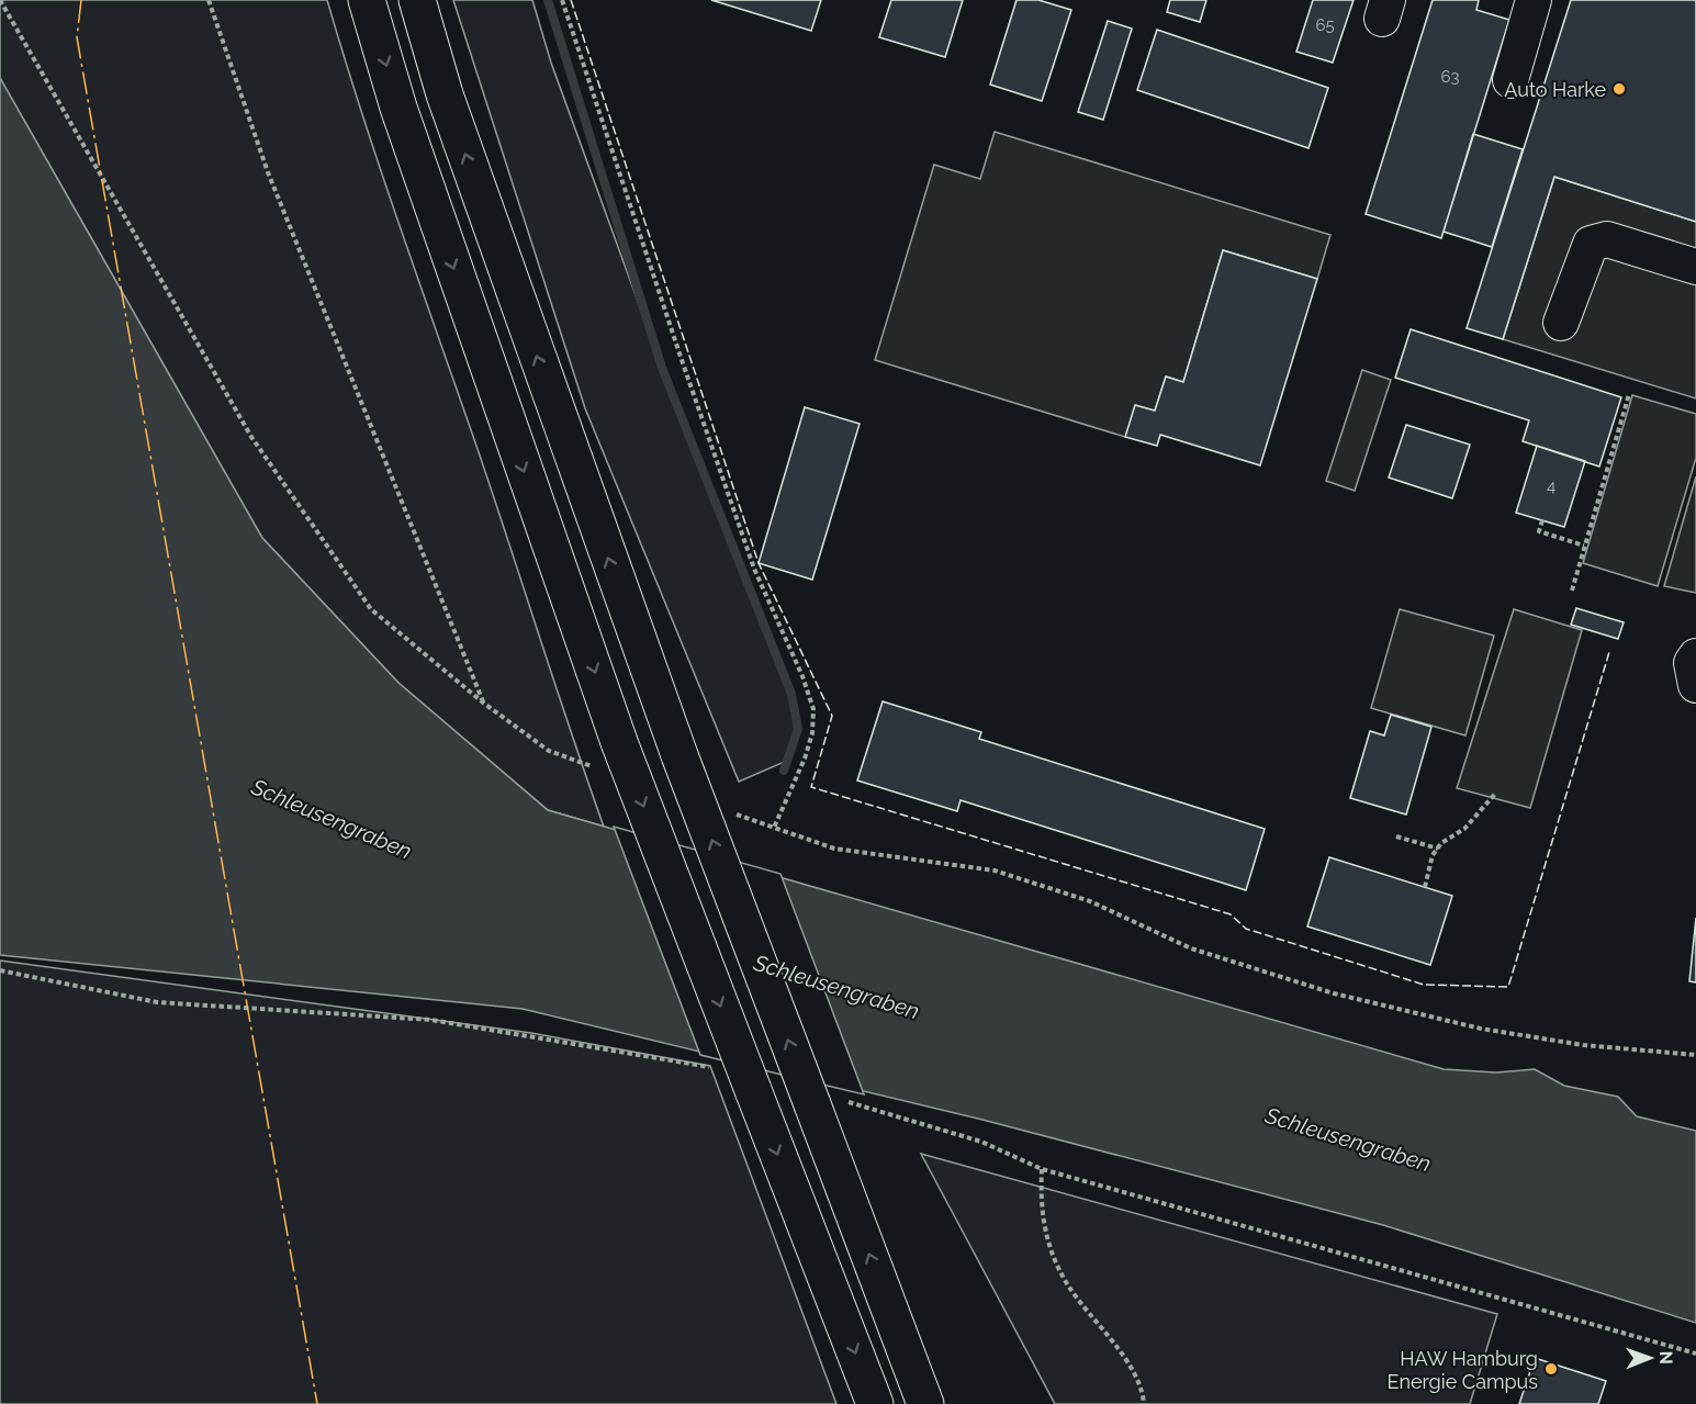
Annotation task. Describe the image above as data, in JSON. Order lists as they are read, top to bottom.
{
  "water": ["Schleusengraben"],
  "places": ["Auto Harke", "HAW Hamburg Energie Campus"],
  "house_numbers": ["65", "63", "4"],
  "north": "right"
}
